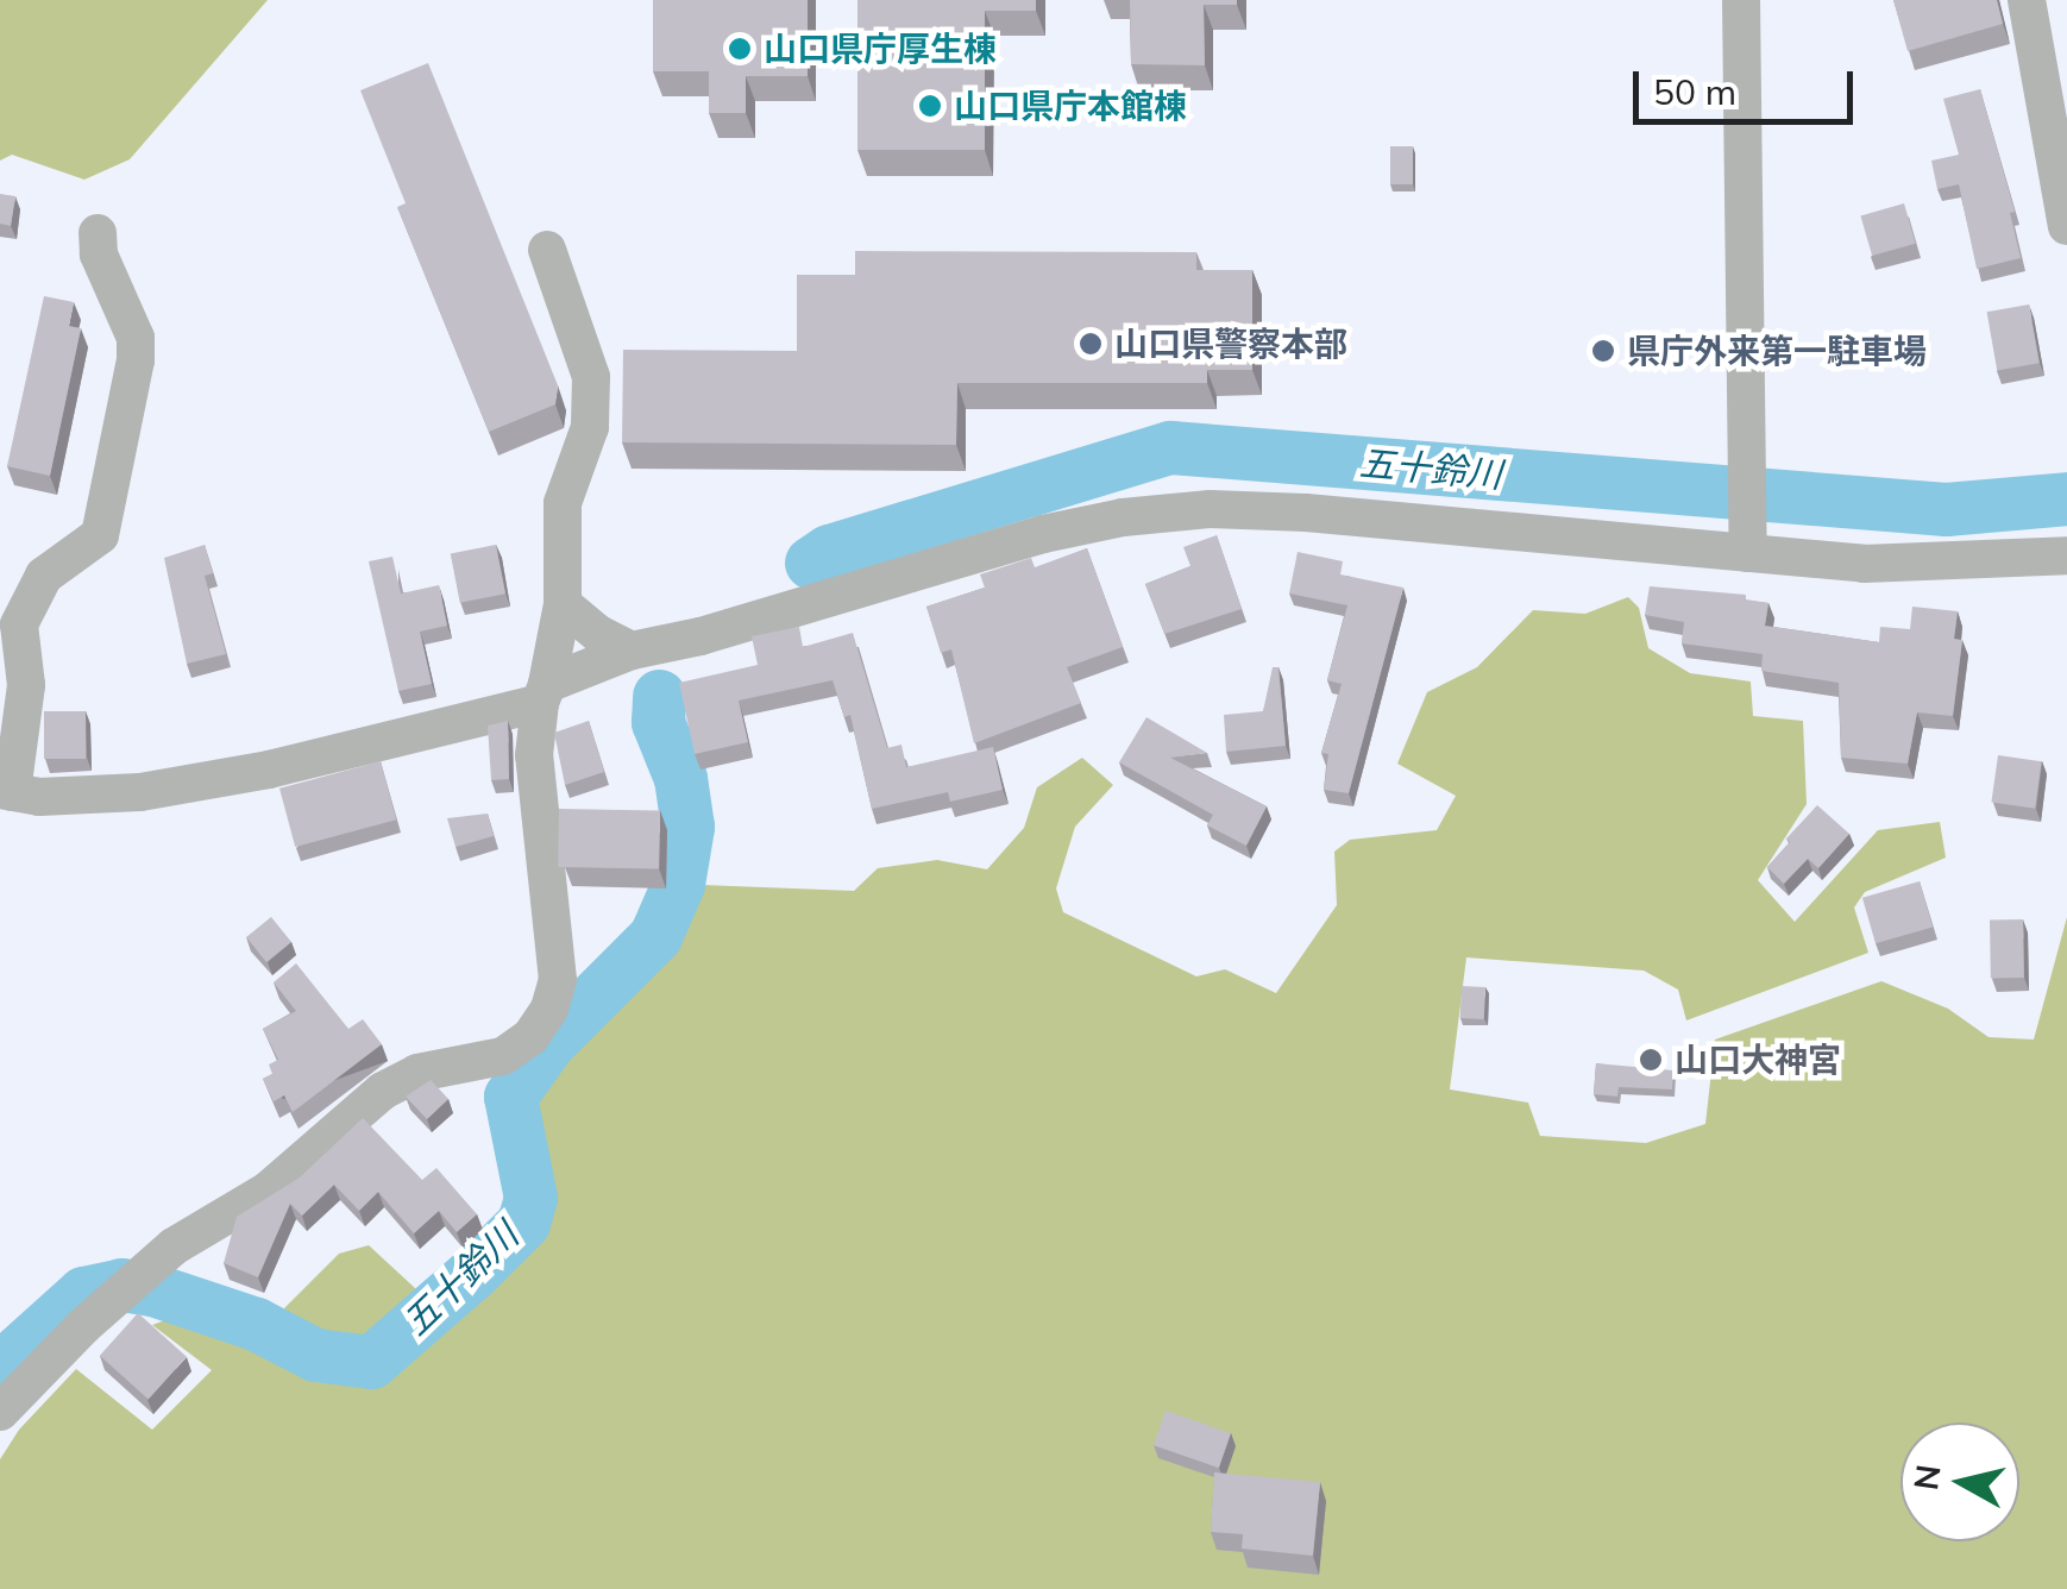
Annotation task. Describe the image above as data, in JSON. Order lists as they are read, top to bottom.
{
  "water": ["五十鈴川"],
  "places": [
    "山口県庁厚生棟",
    "山口県庁本館棟",
    "山口県警察本部",
    "県庁外来第一駐車場",
    "山口大神宮"
  ],
  "scale_bar": "50 m",
  "north": "left"
}
